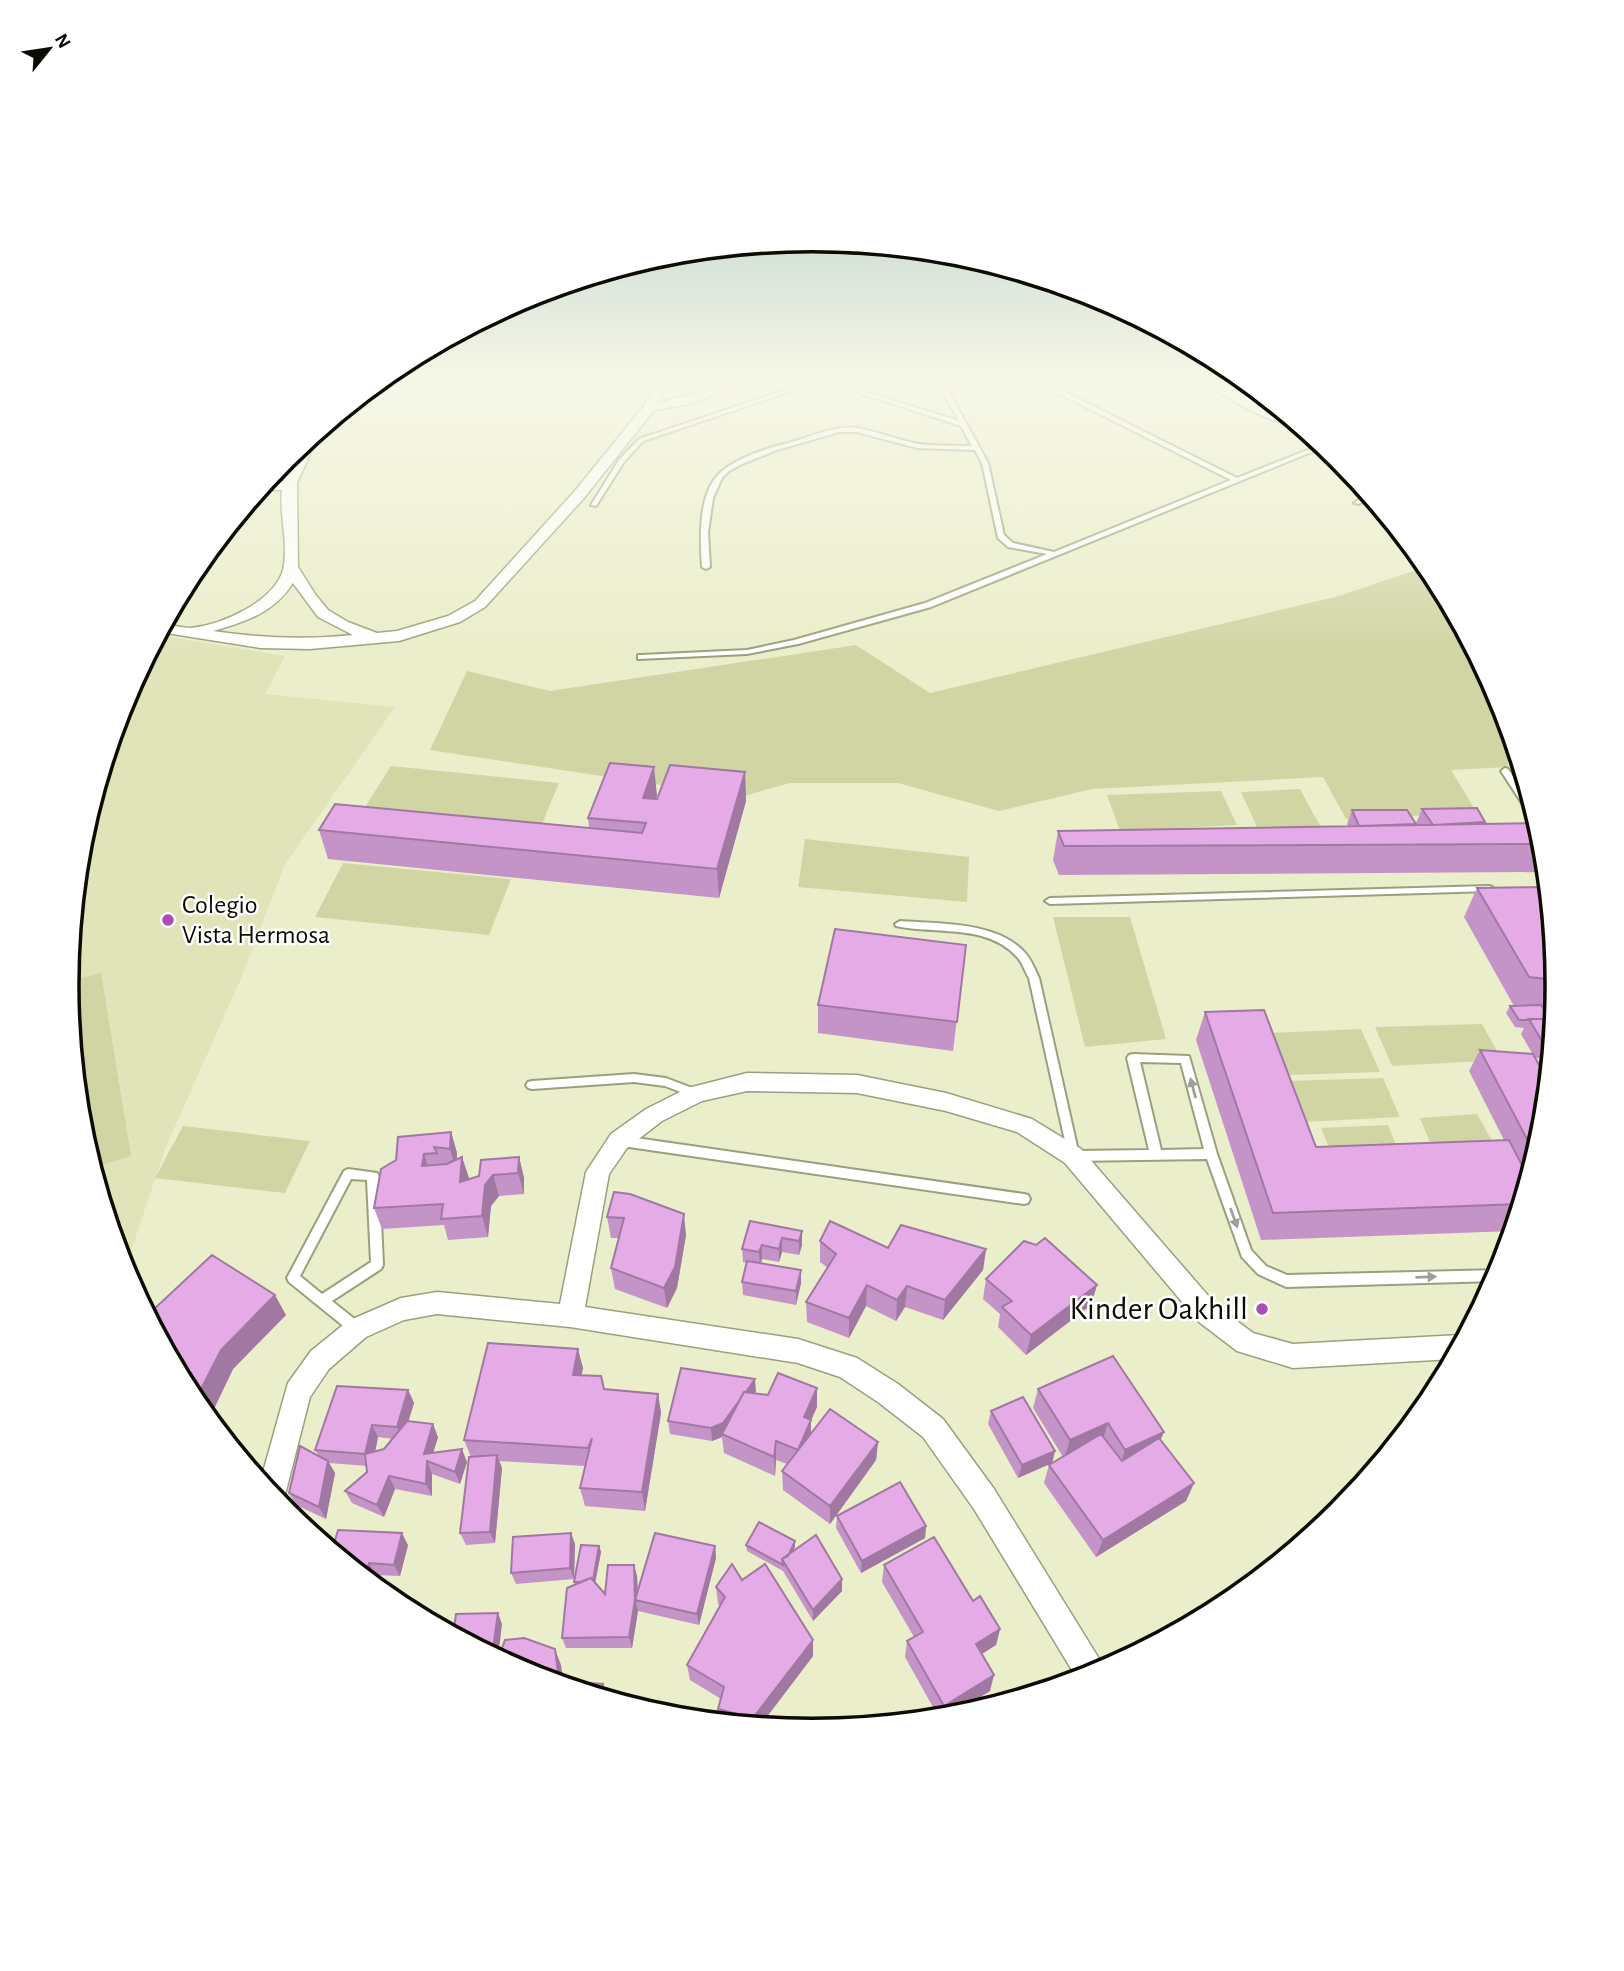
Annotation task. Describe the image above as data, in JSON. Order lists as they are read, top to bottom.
{
  "places": ["Colegio Vista Hermosa", "Kinder Oakhill"],
  "north": "top right"
}
